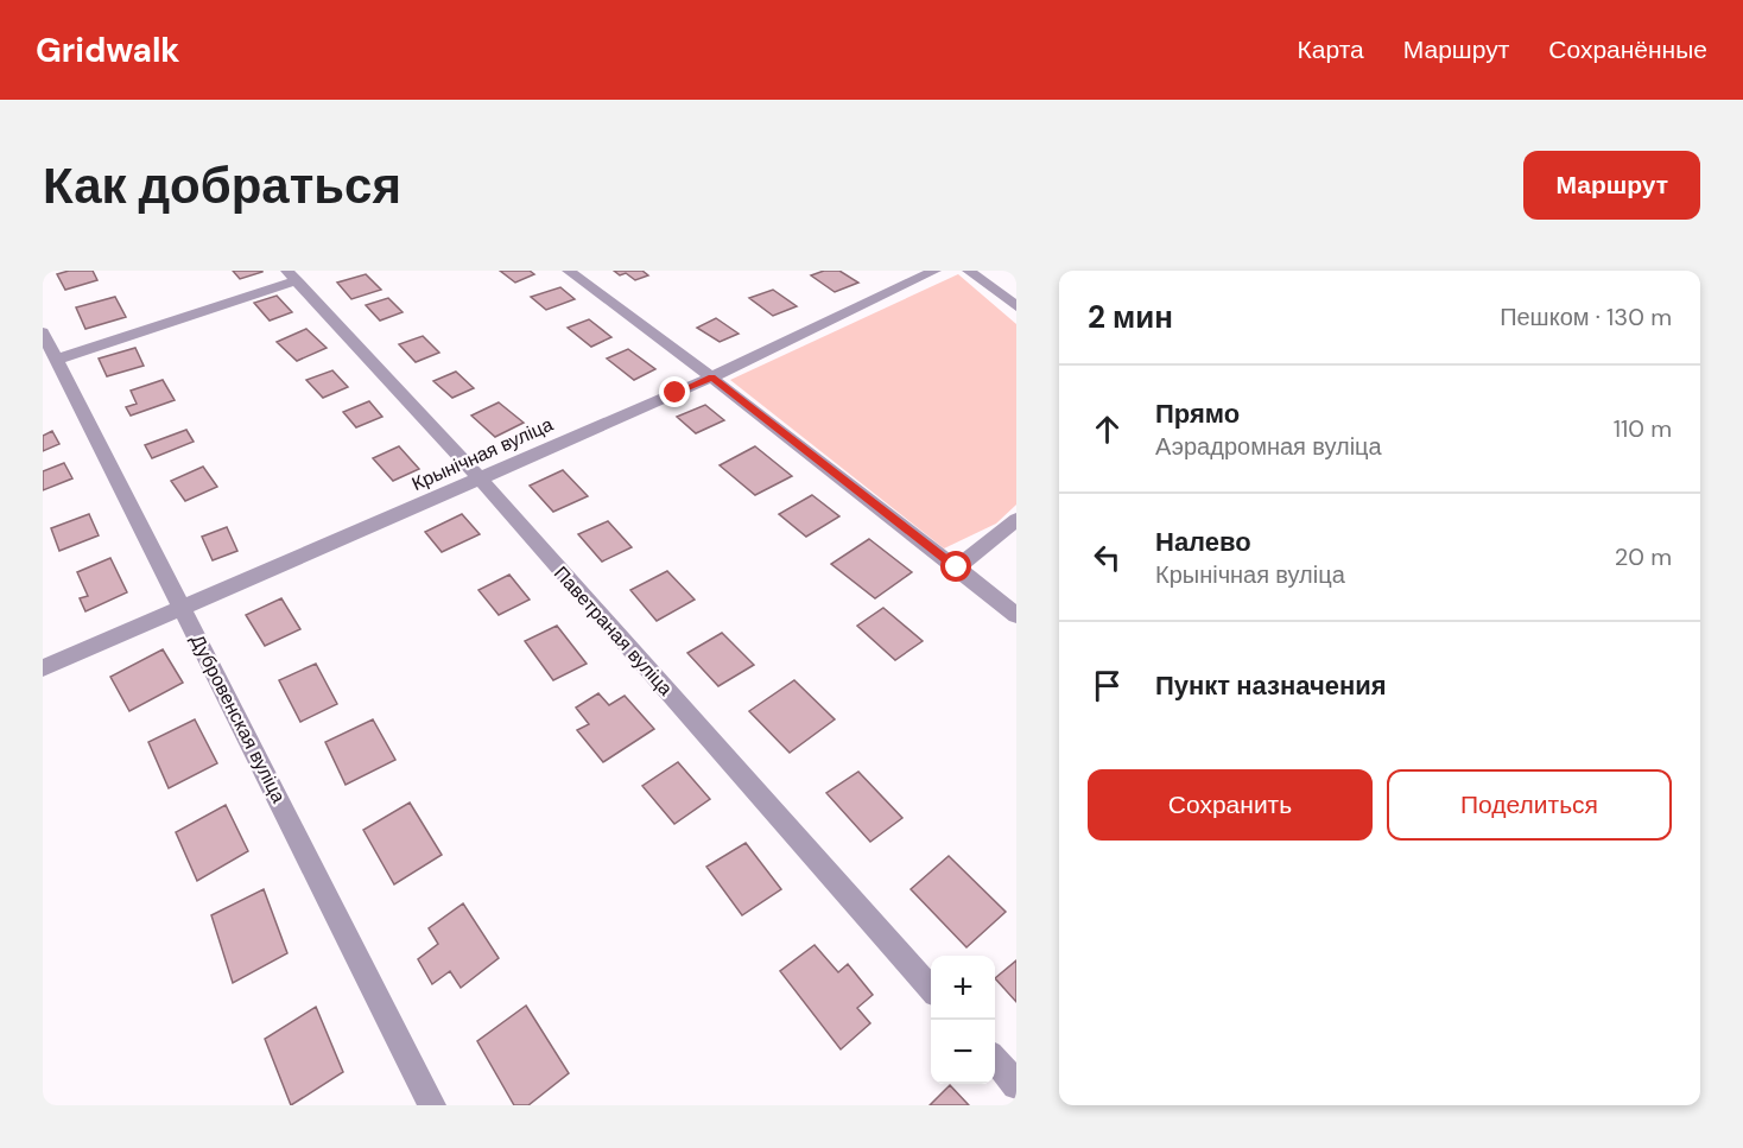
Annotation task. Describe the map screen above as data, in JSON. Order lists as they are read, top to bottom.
{
  "streets": {
    "street": ["Крынічная вуліца", "Паветраная вуліца", "Дубровенская вуліца"]
  },
  "crossings": [
    ["Крынічная вуліца", "Паветраная вуліца"],
    ["Крынічная вуліца", "Дубровенская вуліца"]
  ],
  "page": {
    "header": "Gridwalk",
    "nav": ["Карта", "Маршрут", "Сохранённые"],
    "buttons": [
      "Маршрут",
      ["Сохранить", "Поделиться"]
    ],
    "title": "Как добраться",
    "heading": ["2 мин", "Пешком · 130 m"],
    "list": [
      ["Прямо", "Аэрадромная вуліца", "110 m"],
      ["Налево", "Крынічная вуліца", "20 m"],
      "Пункт назначения"
    ],
    "map_buttons": ["+", "−"]
  }
}
